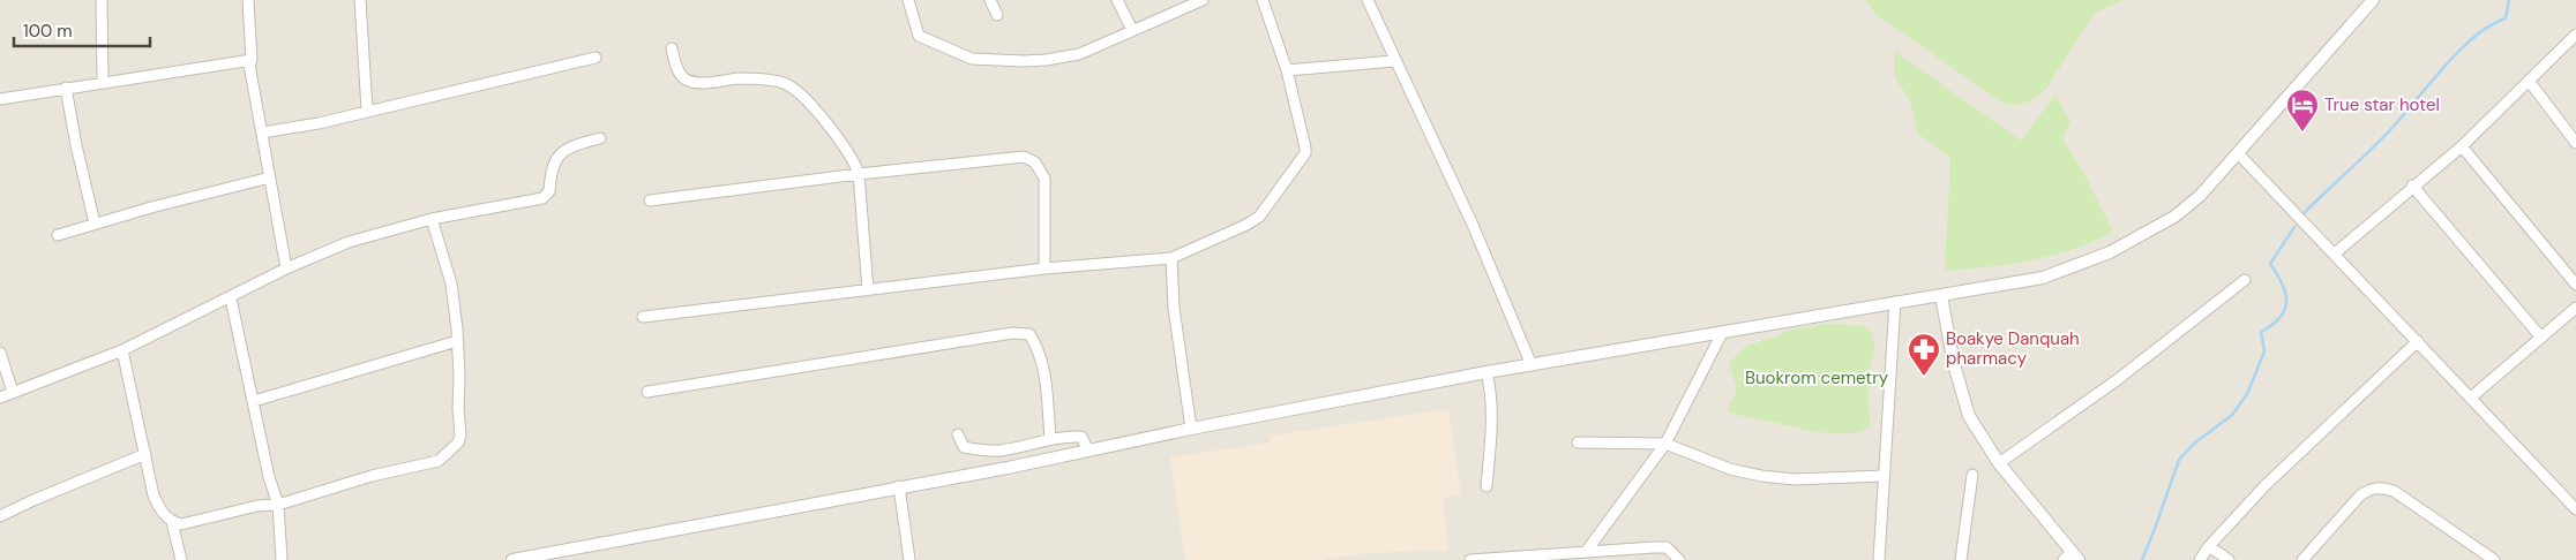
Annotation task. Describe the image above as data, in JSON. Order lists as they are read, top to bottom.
{
  "parks": ["Buokrom cemetry"],
  "places": {
    "hotel": ["True star hotel"],
    "pharmacy": ["Boakye Danquah pharmacy"]
  },
  "scale_bar": "100 m"
}
